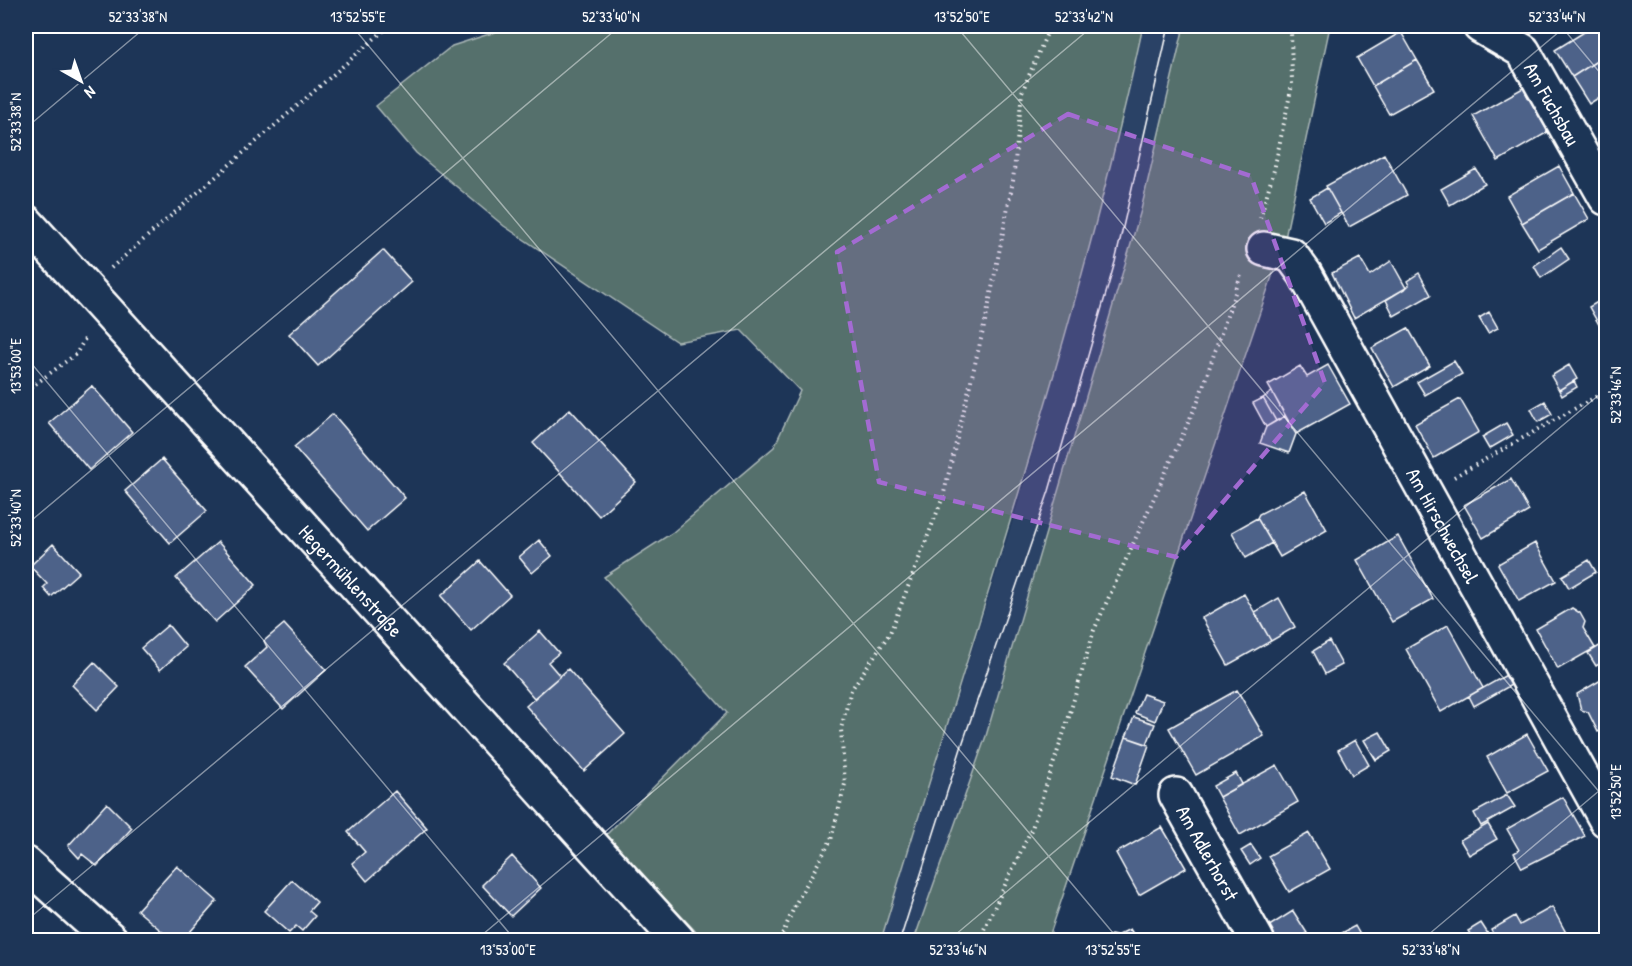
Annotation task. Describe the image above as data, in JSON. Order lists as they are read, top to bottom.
{
  "streets": {
    "street": [
      "Am Fuchsbau",
      "Am Hirschwechsel",
      "Hegermühlenstraße",
      "Am Adlerhorst"
    ]
  },
  "north": "bottom right",
  "coordinates": [
    "52°33'38\"N",
    "13°52'55\"E",
    "52°33'40\"N",
    "13°52'50\"E",
    "52°33'42\"N",
    "52°33'44\"N",
    "13°53'00\"E",
    "52°33'46\"N",
    "52°33'48\"N"
  ]
}
